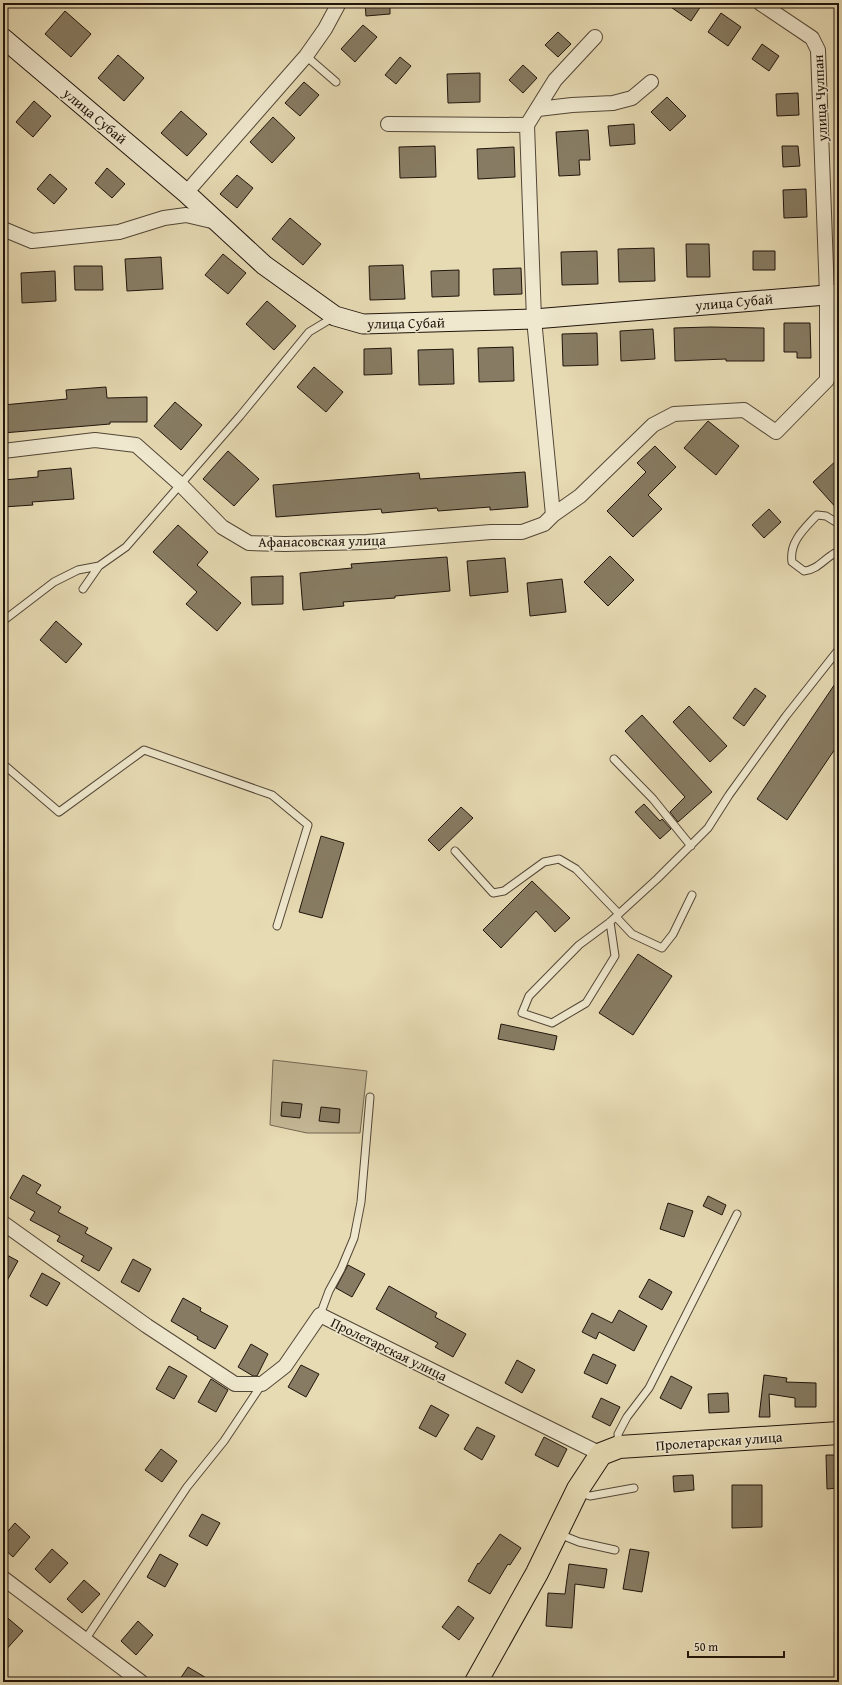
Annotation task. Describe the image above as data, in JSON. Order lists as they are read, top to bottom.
{
  "streets": {
    "main road": ["Пролетарская улица"],
    "street": ["улица Чулпан", "улица Субай", "Афанасовская улица"]
  },
  "crossings": [
    ["улица Чулпан", "улица Субай"],
    ["улица Чулпан", "Афанасовская улица"],
    ["улица Субай", "Афанасовская улица"]
  ],
  "scale_bar": "50 m"
}
